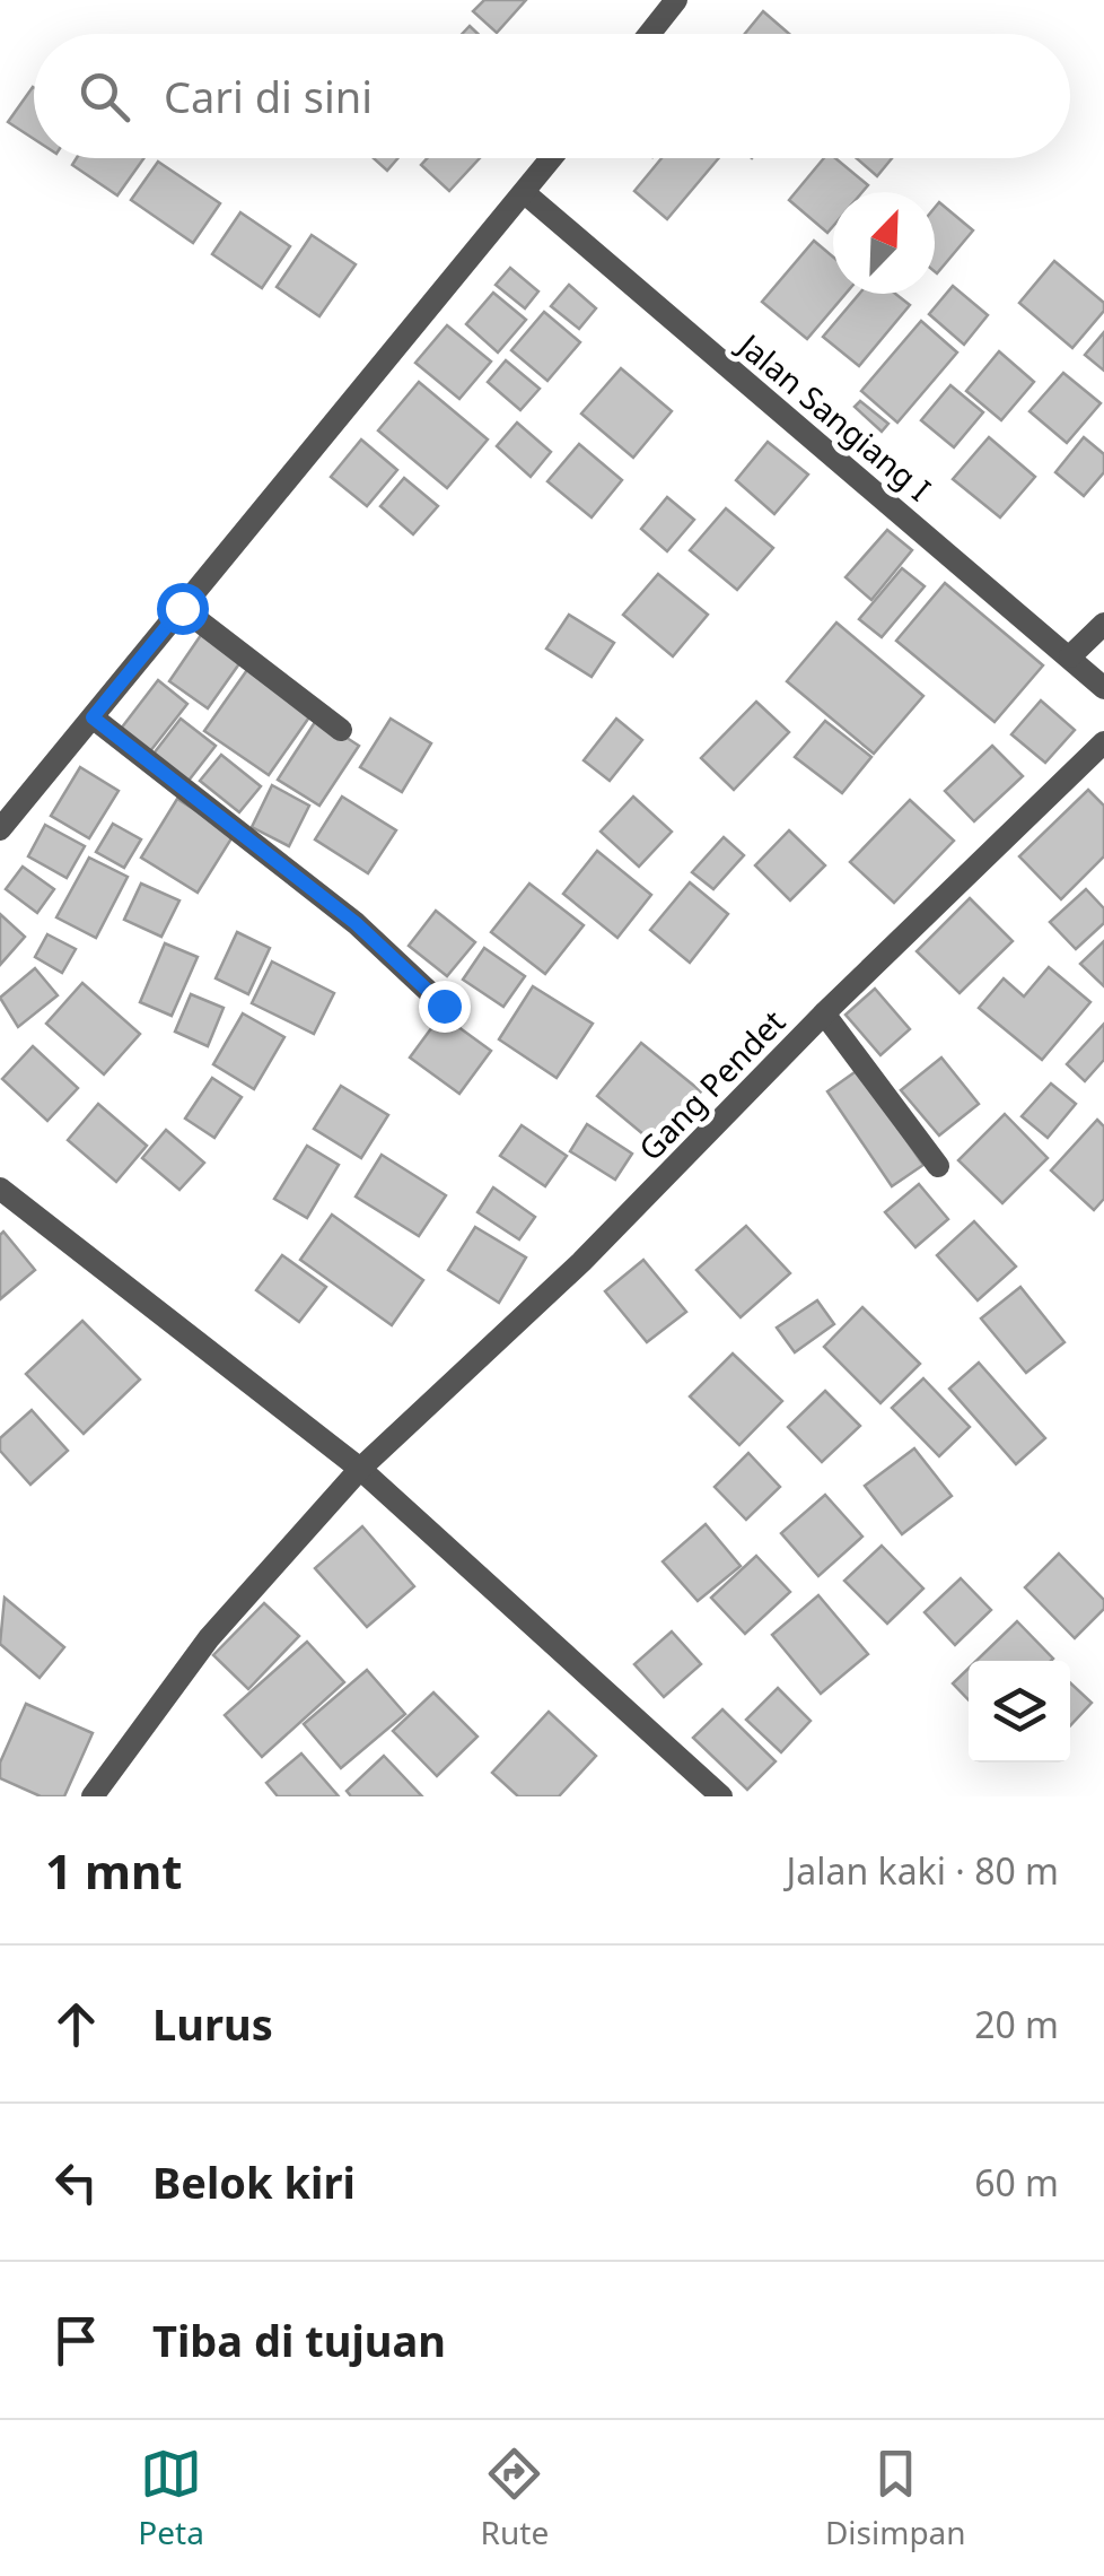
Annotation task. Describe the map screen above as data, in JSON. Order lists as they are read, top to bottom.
{
  "streets": {
    "street": ["Jalan Sangiang I", "Gang Pendet"]
  },
  "north": "top right",
  "page": {
    "search": "Cari di sini",
    "heading": ["1 mnt", "Jalan kaki · 80 m"],
    "list": [
      ["Lurus", "20 m"],
      ["Belok kiri", "60 m"],
      "Tiba di tujuan"
    ],
    "nav": ["Peta", "Rute", "Disimpan"]
  }
}
